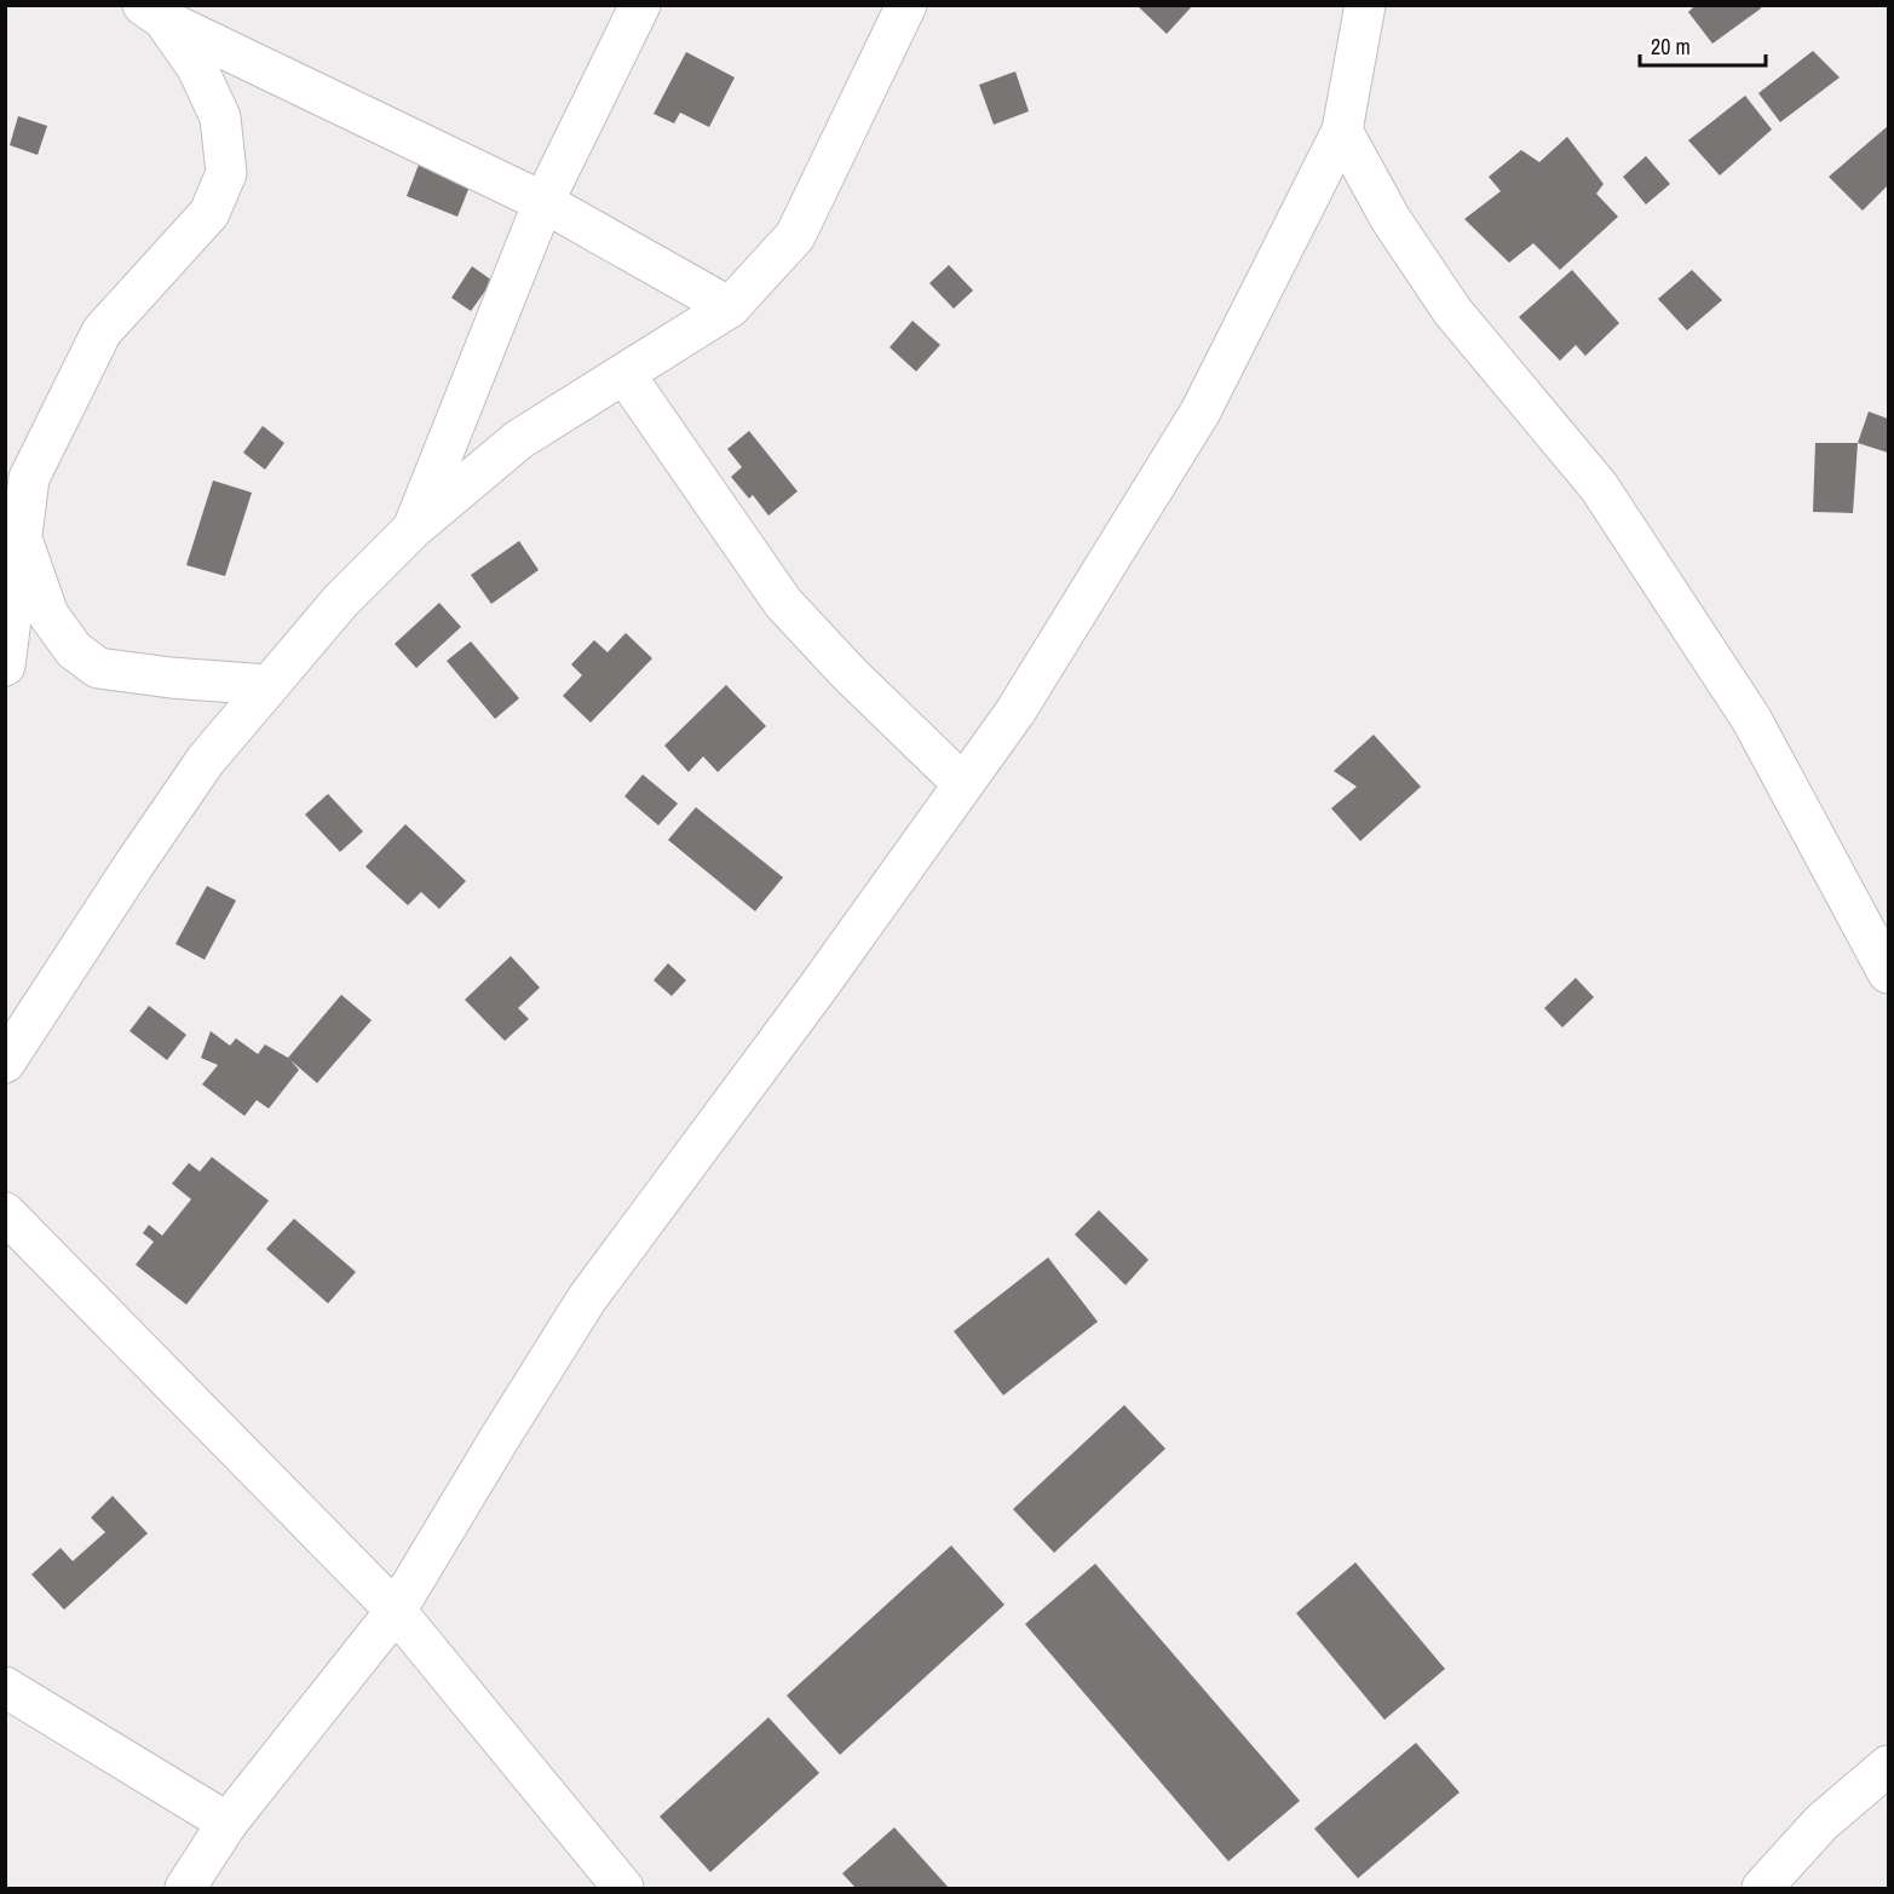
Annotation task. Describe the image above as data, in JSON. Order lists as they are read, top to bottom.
{
  "scale_bar": "20 m"
}
